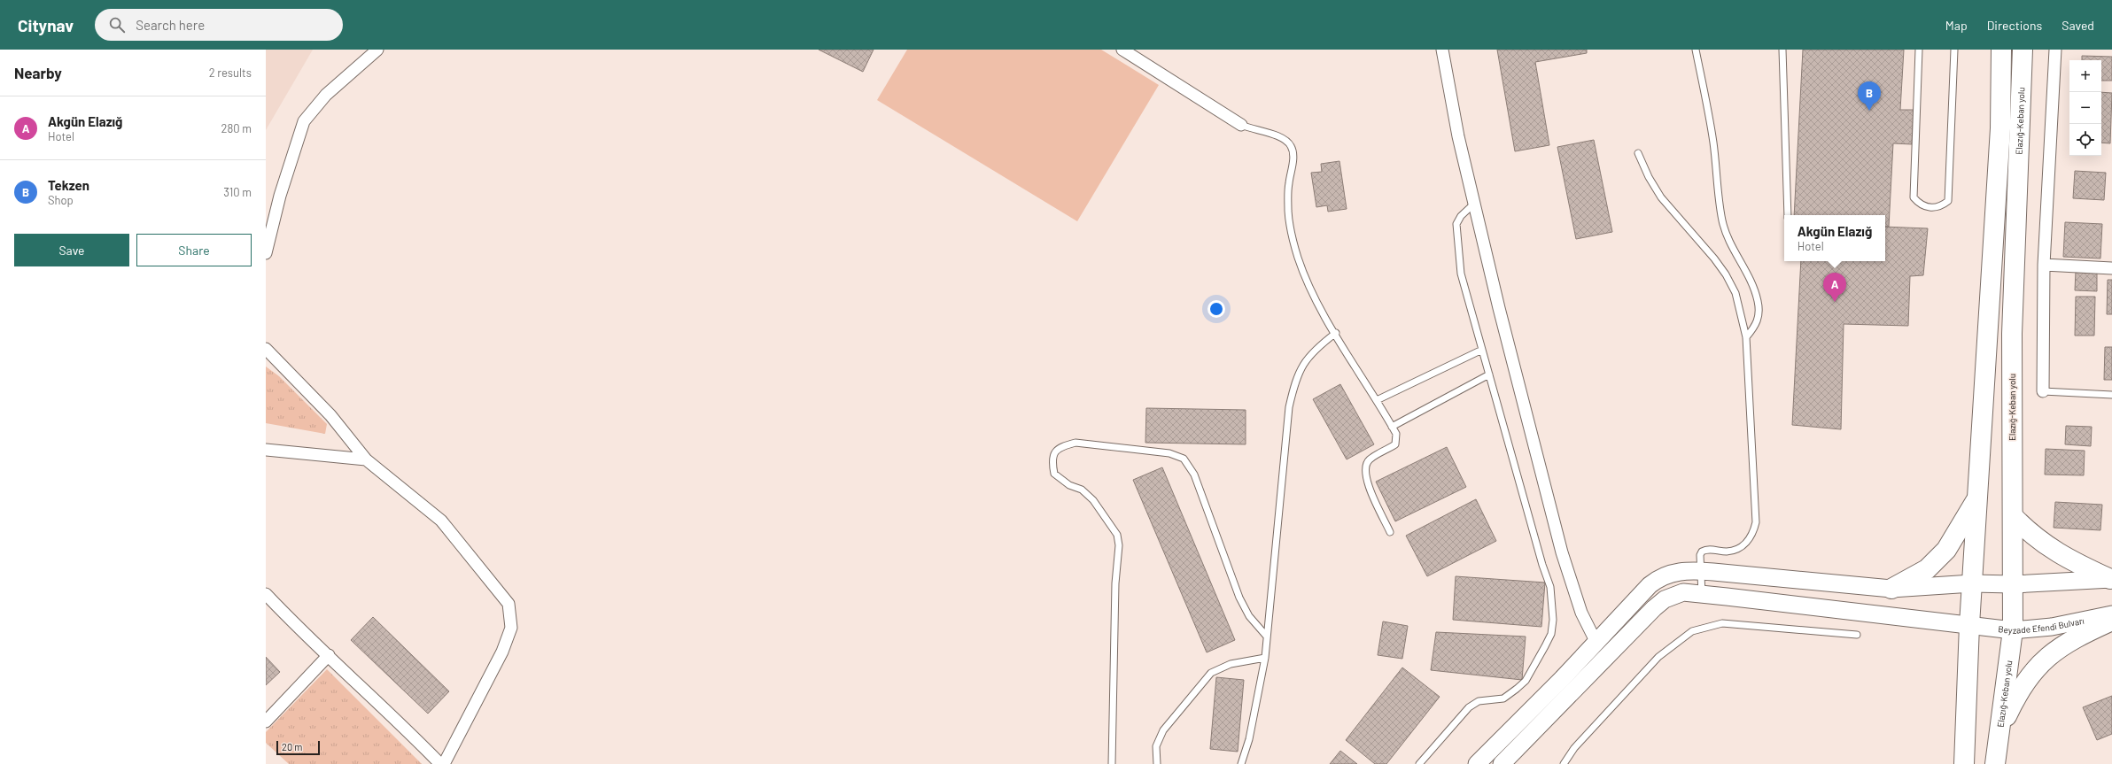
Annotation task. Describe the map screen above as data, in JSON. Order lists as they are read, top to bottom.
{
  "streets": {
    "highway": ["Elazığ-Keban yolu"],
    "main road": ["Beyzade Efendi Bulvarı"]
  },
  "crossings": [
    ["Elazığ-Keban yolu", "Beyzade Efendi Bulvarı"]
  ],
  "scale_bar": "20 m",
  "page": {
    "header": "Citynav",
    "search": "Search here",
    "nav": ["Map", "Directions", "Saved"],
    "heading": ["Nearby", "2 results"],
    "map_buttons": ["+", "−"],
    "pins": ["B", "A"],
    "list": [
      {
        "mark": "A",
        "name": "Akgün Elazığ",
        "note": "Hotel",
        "value": "280 m"
      },
      {
        "mark": "B",
        "name": "Tekzen",
        "note": "Shop",
        "value": "310 m"
      }
    ],
    "popup": ["Akgün Elazığ", "Hotel"],
    "buttons": ["Save", "Share"],
    "scale": "20 m"
  }
}
